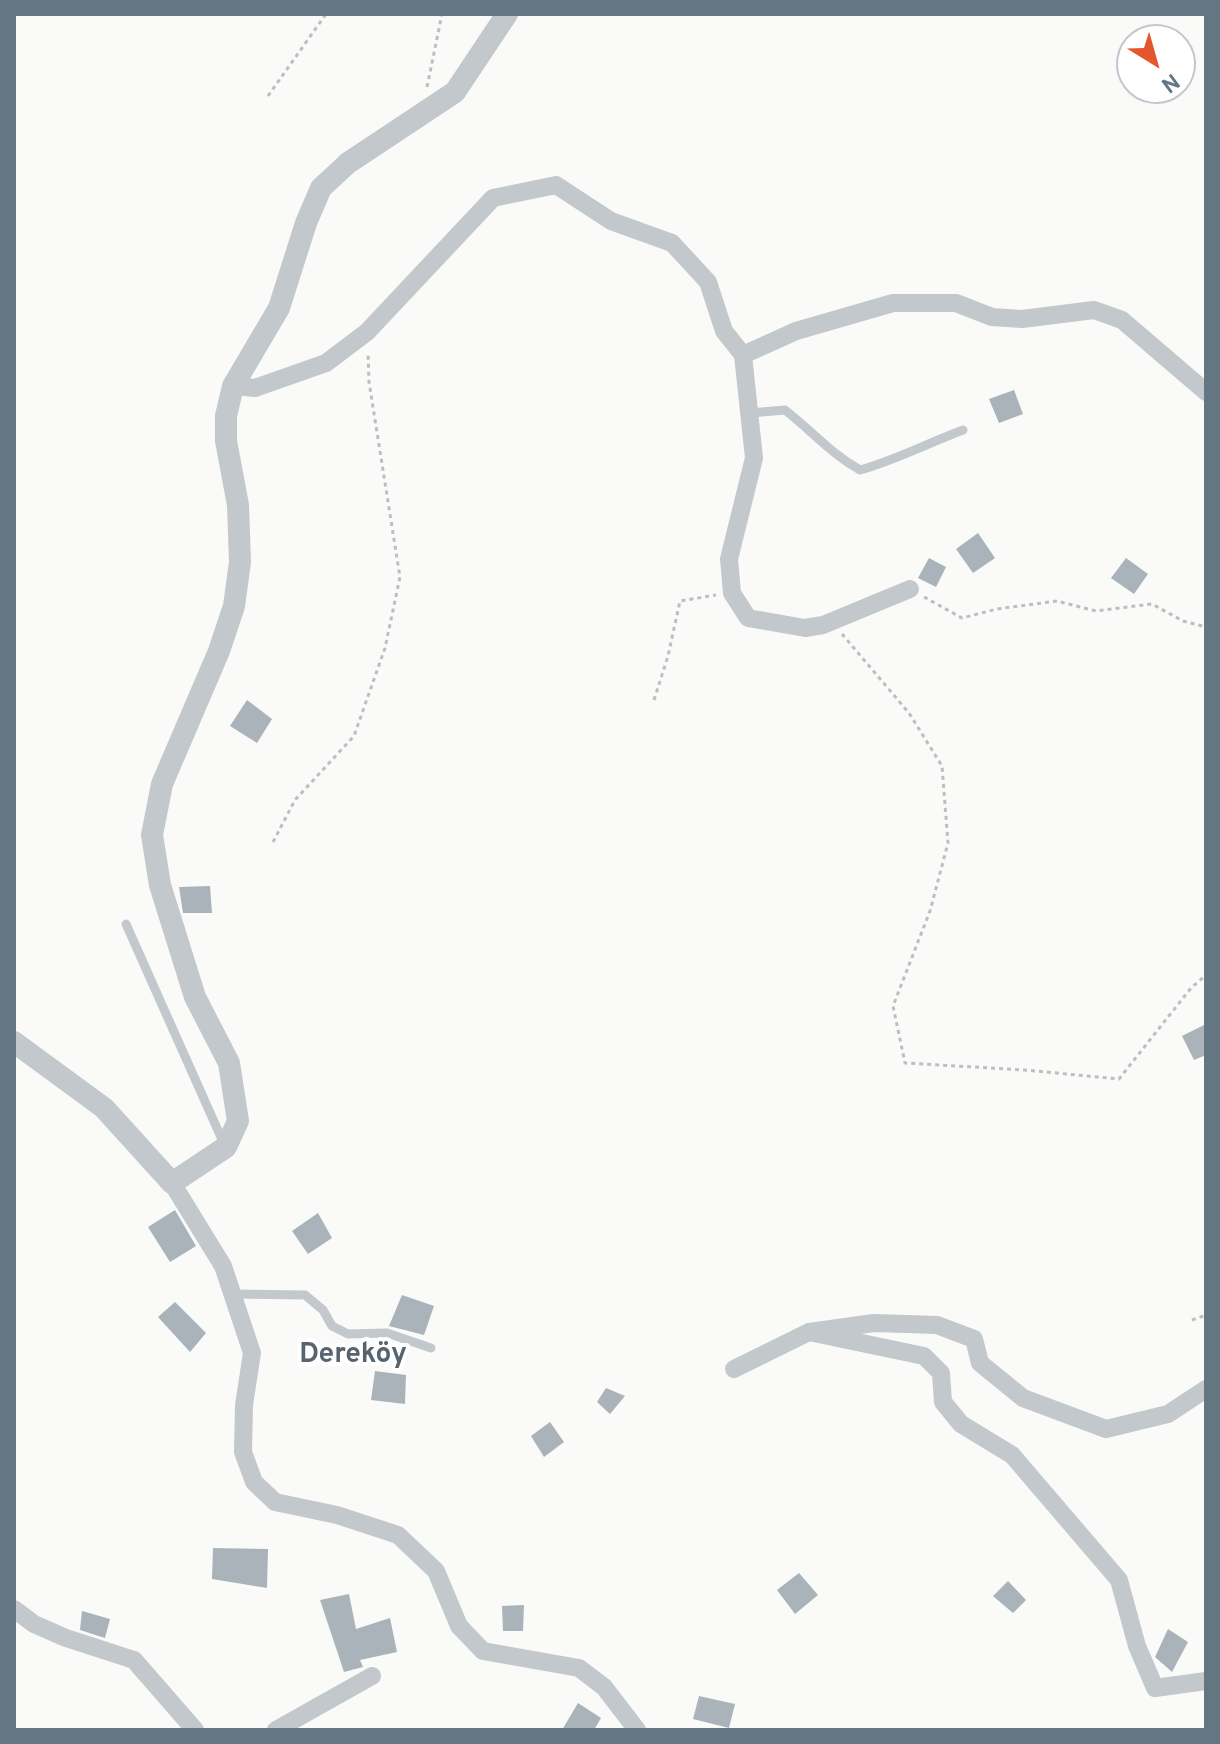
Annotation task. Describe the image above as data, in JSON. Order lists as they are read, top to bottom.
{
  "districts": ["Dereköy"],
  "north": "bottom right"
}
